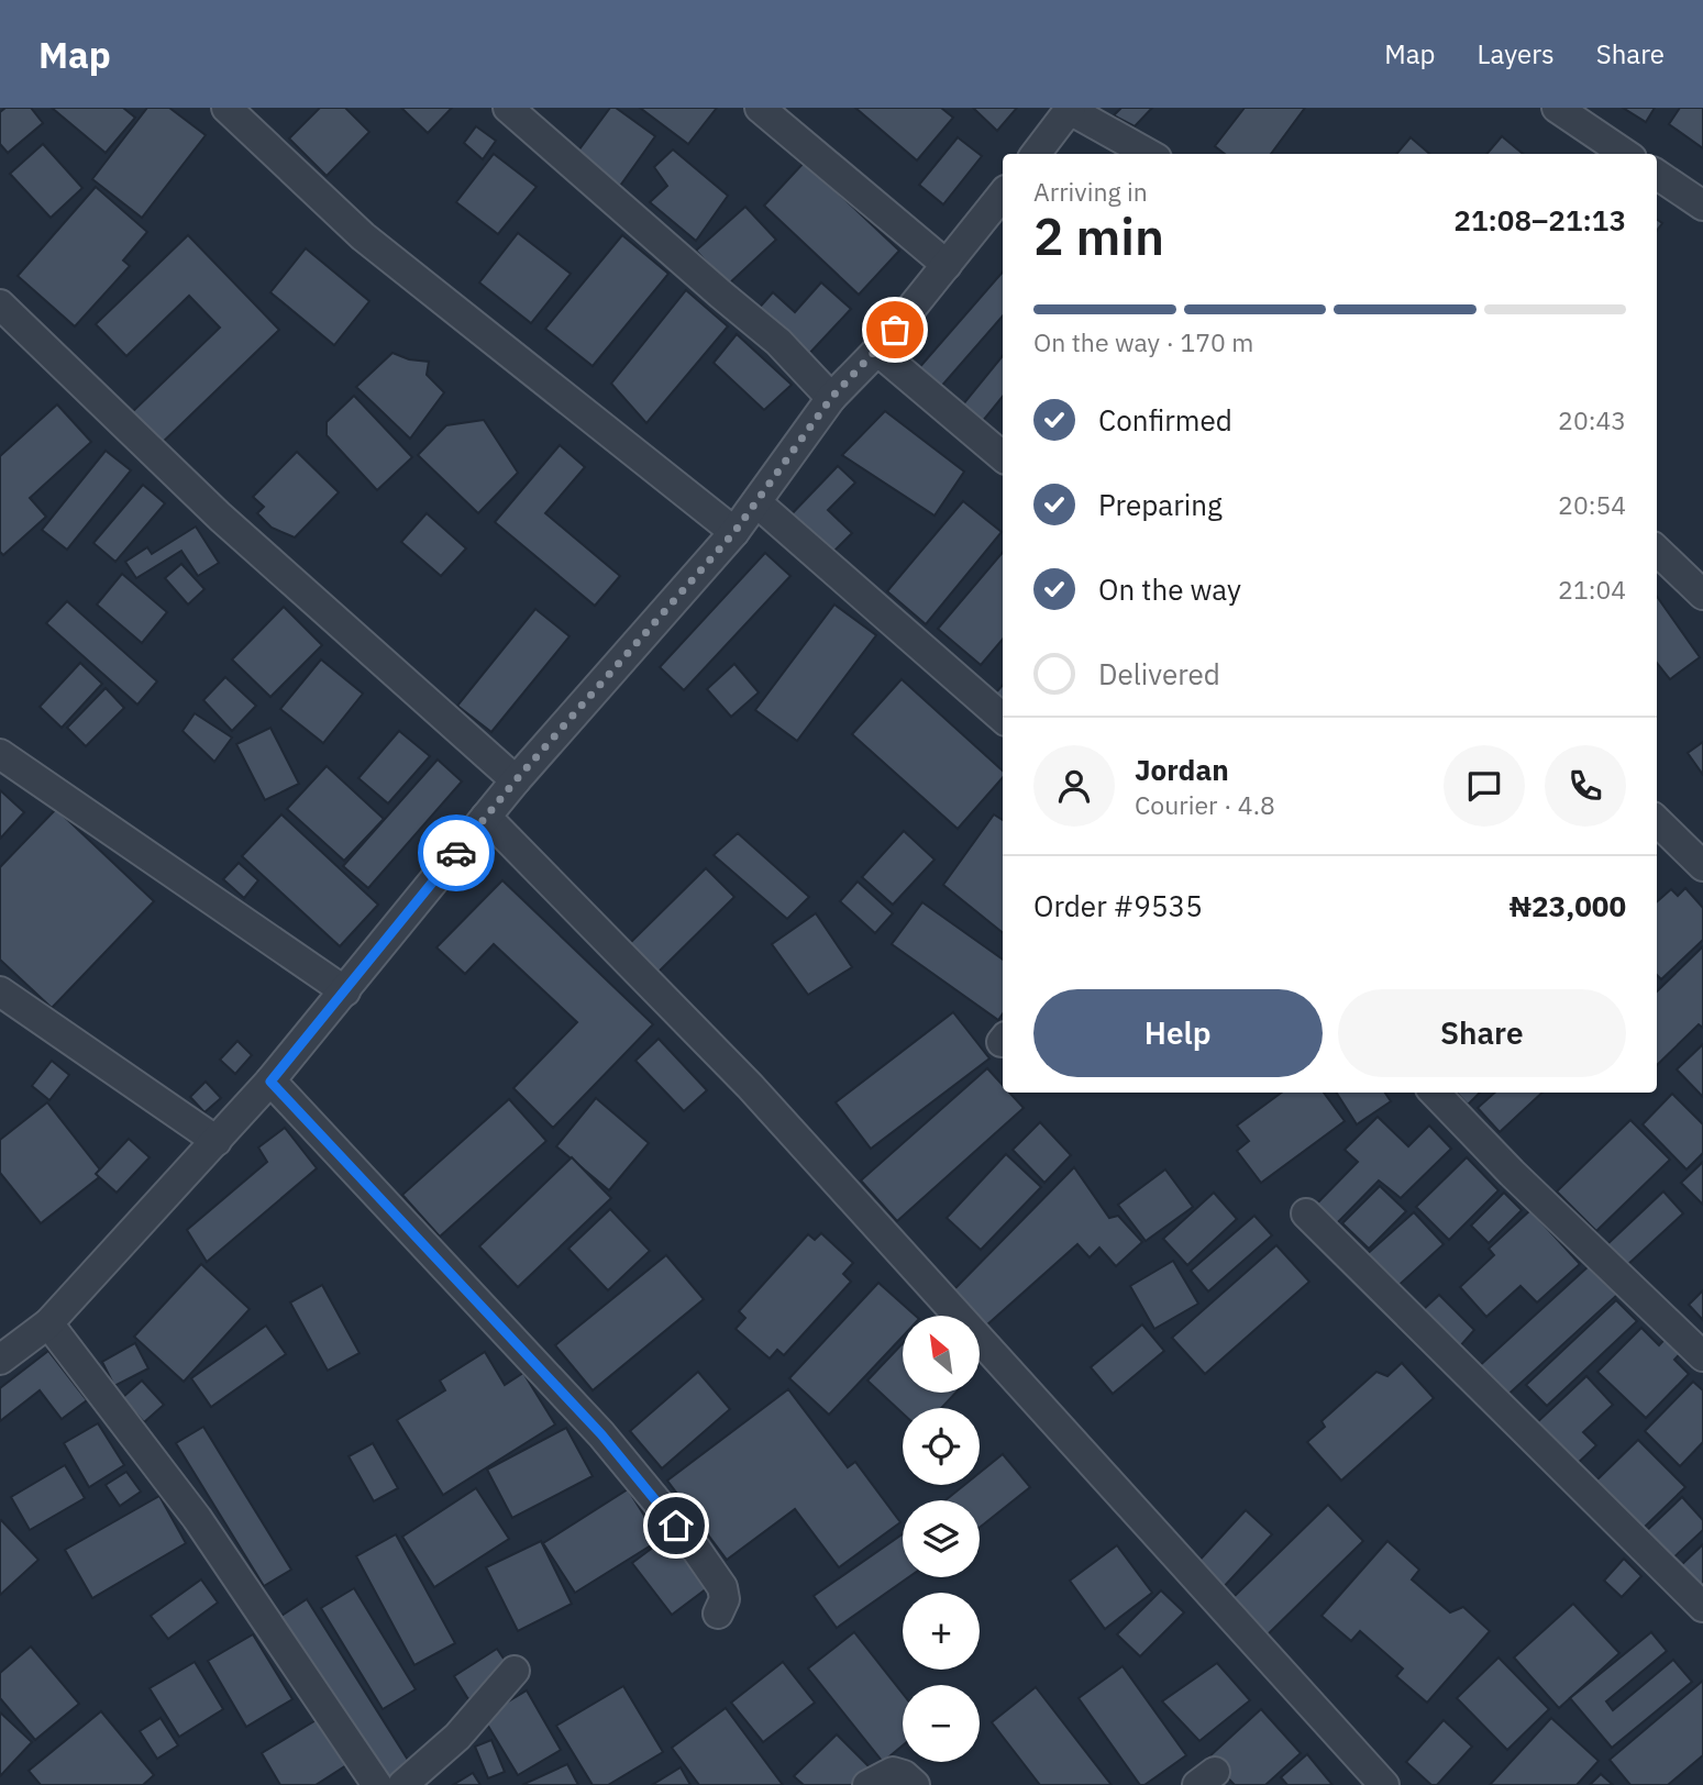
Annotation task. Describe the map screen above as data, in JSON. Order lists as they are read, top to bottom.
{
  "north": "top left",
  "page": {
    "header": "Map",
    "nav": ["Map", "Layers", "Share"],
    "heading": ["2 min", "Arriving in", "21:08–21:13"],
    "panel": [
      "Jordan",
      "Courier · 4.8",
      "Order #9535",
      "₦23,000"
    ],
    "bar": "On the way · 170 m",
    "list": [
      ["Confirmed", "20:43"],
      ["Preparing", "20:54"],
      ["On the way", "21:04"],
      "Delivered"
    ],
    "buttons": ["Help", "Share"],
    "map_buttons": ["+", "−"]
  }
}
